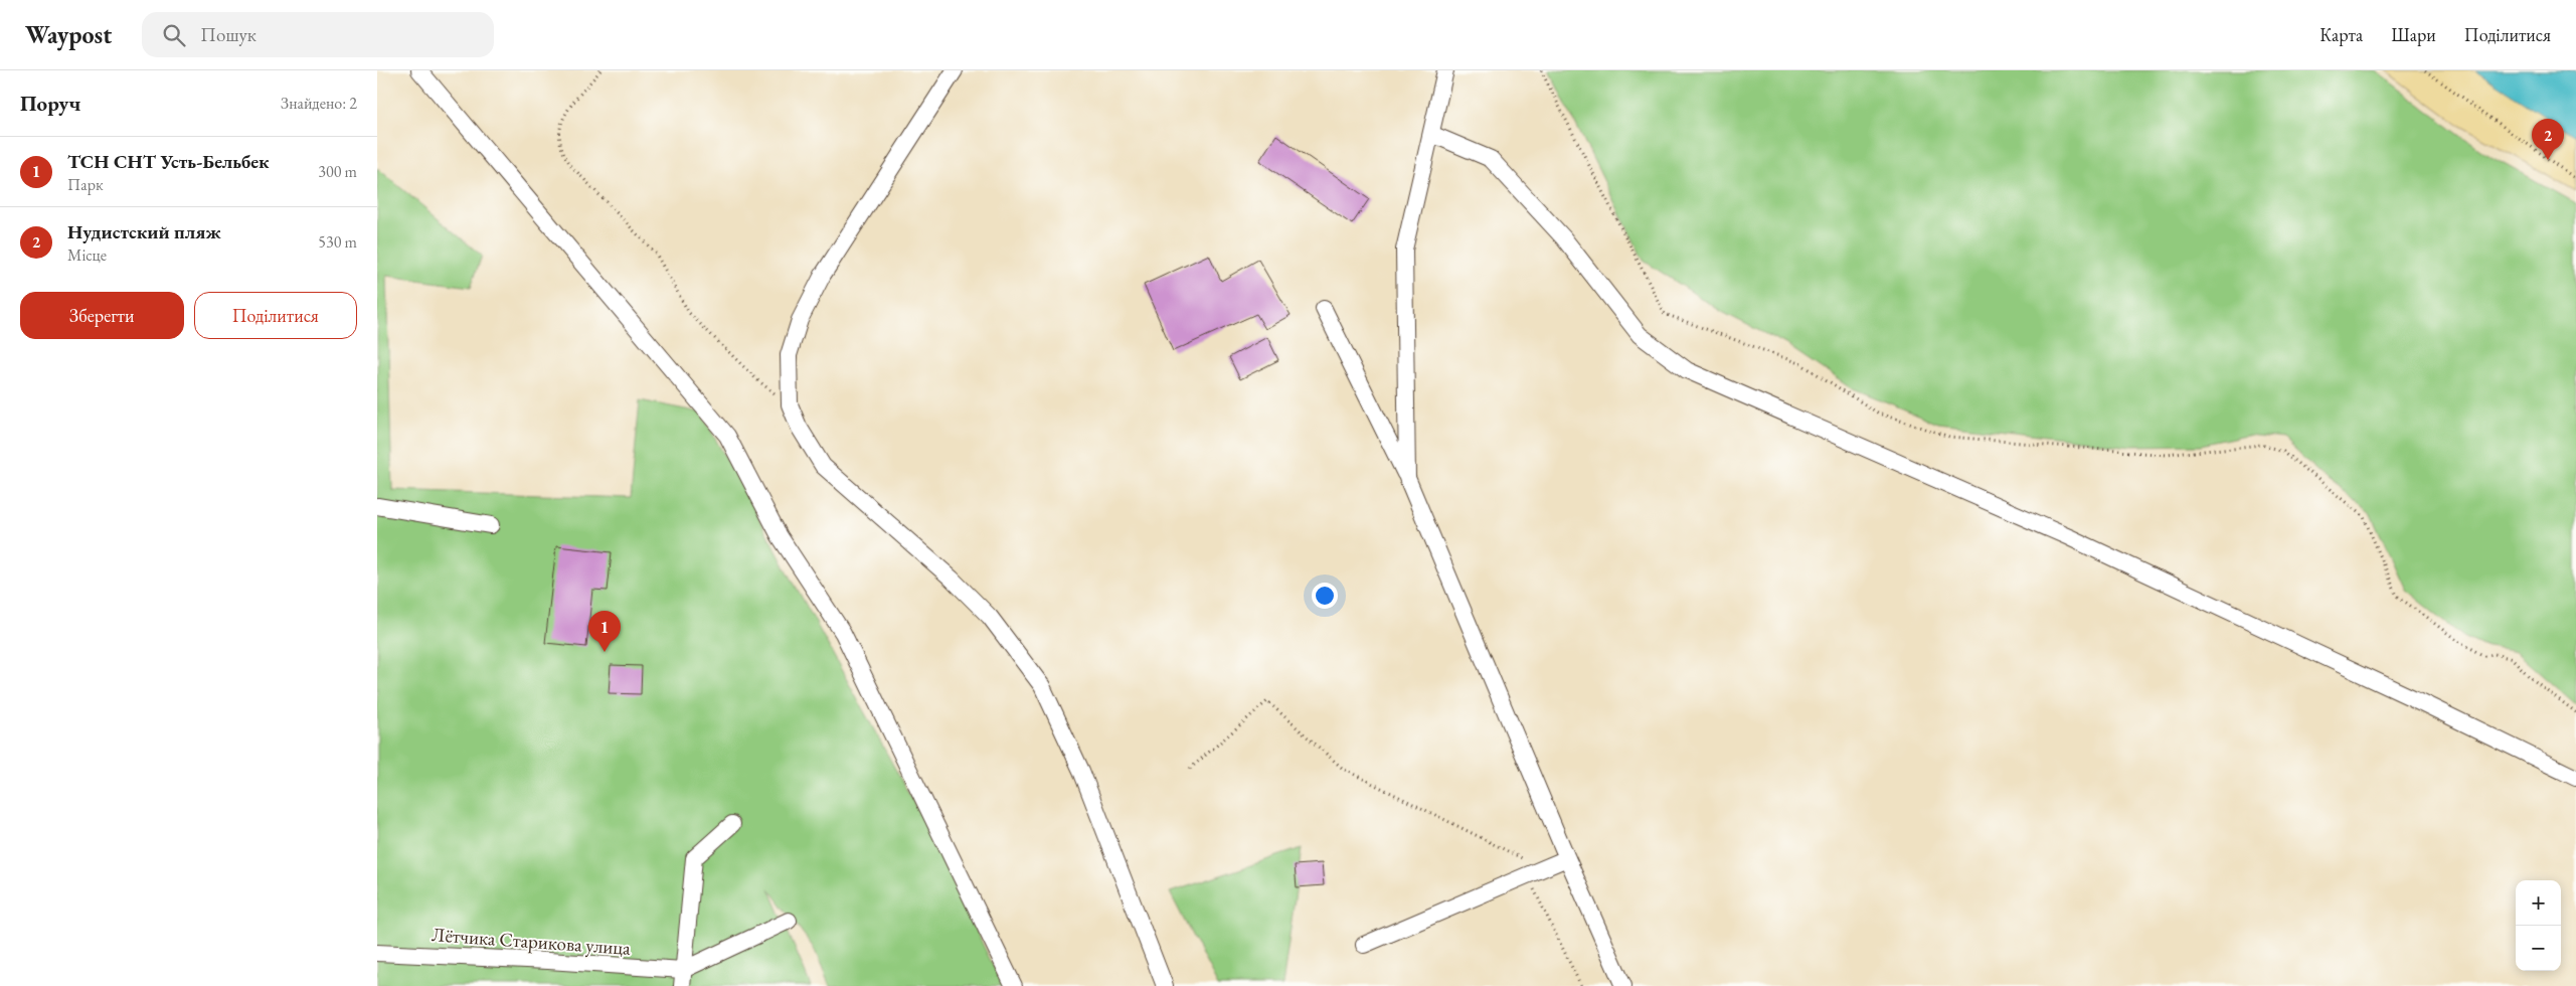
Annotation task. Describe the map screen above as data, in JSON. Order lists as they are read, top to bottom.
{
  "streets": {
    "street": ["Лётчика Старикова улица"]
  },
  "page": {
    "header": "Waypost",
    "search": "Пошук",
    "nav": ["Карта", "Шари", "Поділитися"],
    "heading": ["Поруч", "Знайдено: 2"],
    "pins": ["2", "1"],
    "list": [
      {
        "mark": "1",
        "name": "ТСН СНТ Усть-Бельбек",
        "note": "Парк",
        "value": "300 m"
      },
      {
        "mark": "2",
        "name": "Нудистский пляж",
        "note": "Місце",
        "value": "530 m"
      }
    ],
    "buttons": ["Зберегти", "Поділитися"],
    "map_buttons": ["+", "−"]
  }
}
